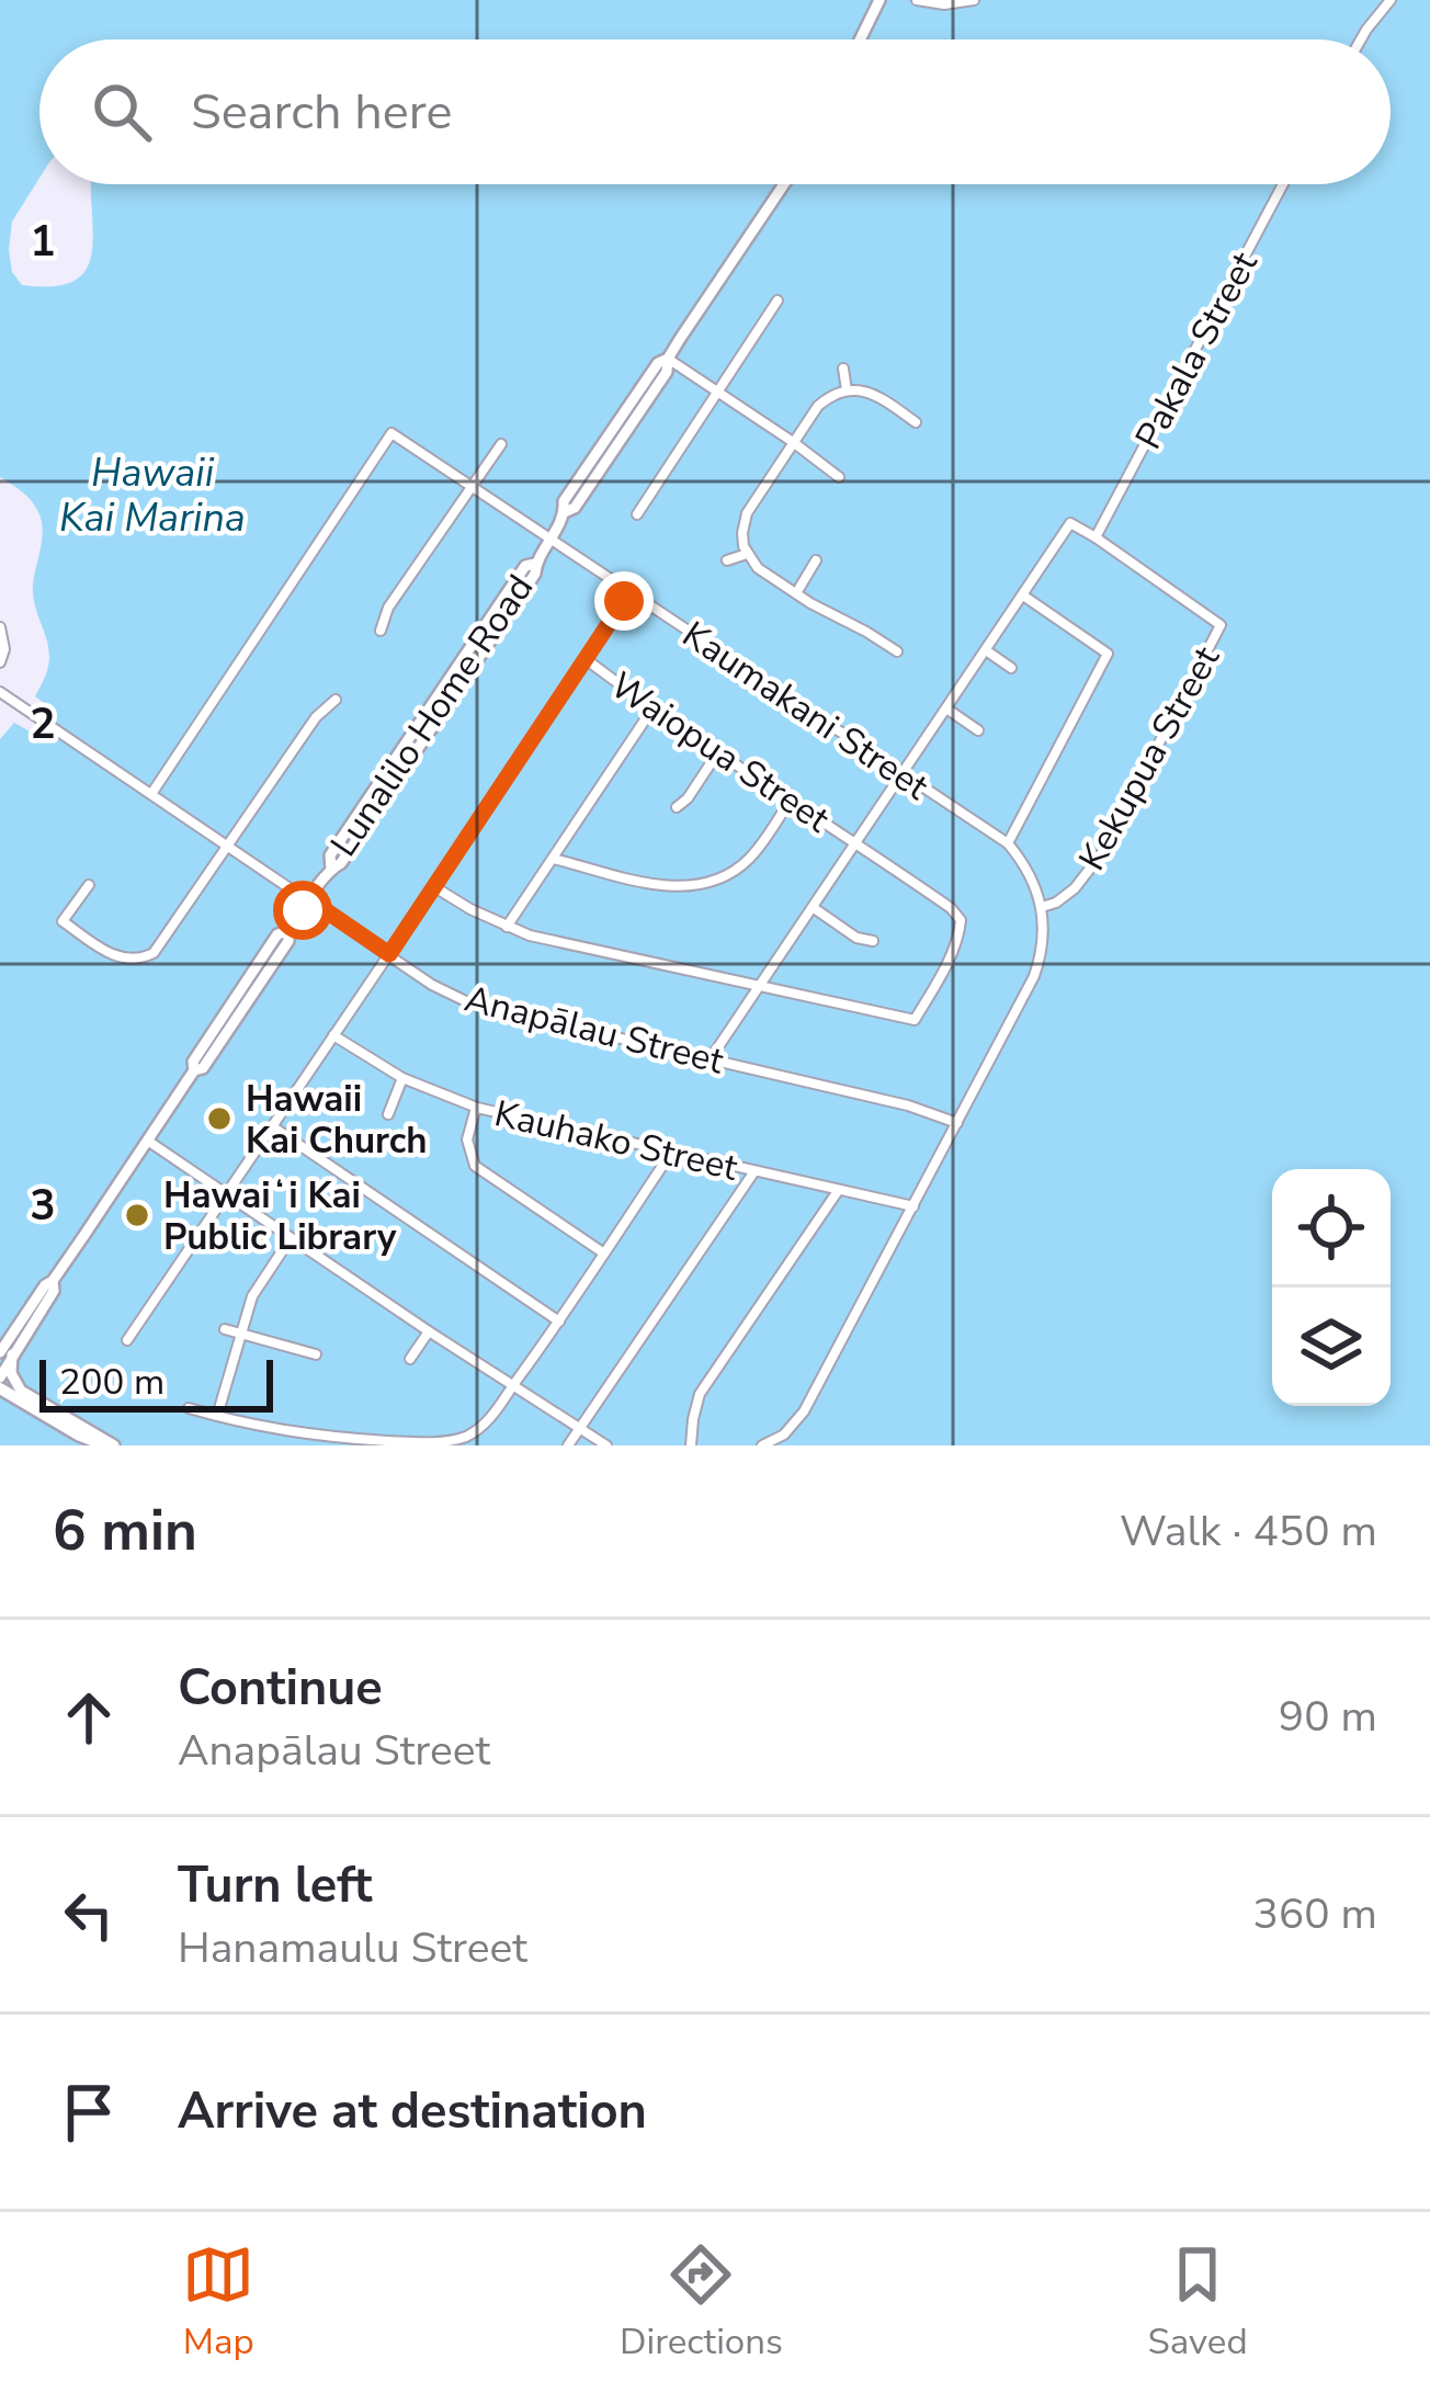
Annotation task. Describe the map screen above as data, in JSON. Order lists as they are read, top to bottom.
{
  "streets": {
    "main road": ["Lunalilo Home Road"],
    "street": [
      "Pakala Street",
      "Kaumakani Street",
      "Waiopua Street",
      "Kekupua Street",
      "Anapālau Street",
      "Kauhako Street"
    ]
  },
  "crossings": [
    ["Pakala Street", "Kekupua Street"],
    ["Kaumakani Street", "Lunalilo Home Road"],
    ["Kaumakani Street", "Kekupua Street"],
    ["Kaumakani Street", "Anapālau Street"],
    ["Lunalilo Home Road", "Anapālau Street"]
  ],
  "water": ["Hawaii Kai Marina"],
  "places": ["Hawaii Kai Church", "Hawaiʻi Kai Public Library"],
  "scale_bar": "200 m",
  "page": {
    "search": "Search here",
    "scale": "200 m",
    "heading": ["6 min", "Walk · 450 m"],
    "list": [
      ["Continue", "Anapālau Street", "90 m"],
      ["Turn left", "Hanamaulu Street", "360 m"],
      "Arrive at destination"
    ],
    "nav": ["Map", "Directions", "Saved"]
  },
  "grid": {
    "rows": ["1", "2", "3"]
  }
}
